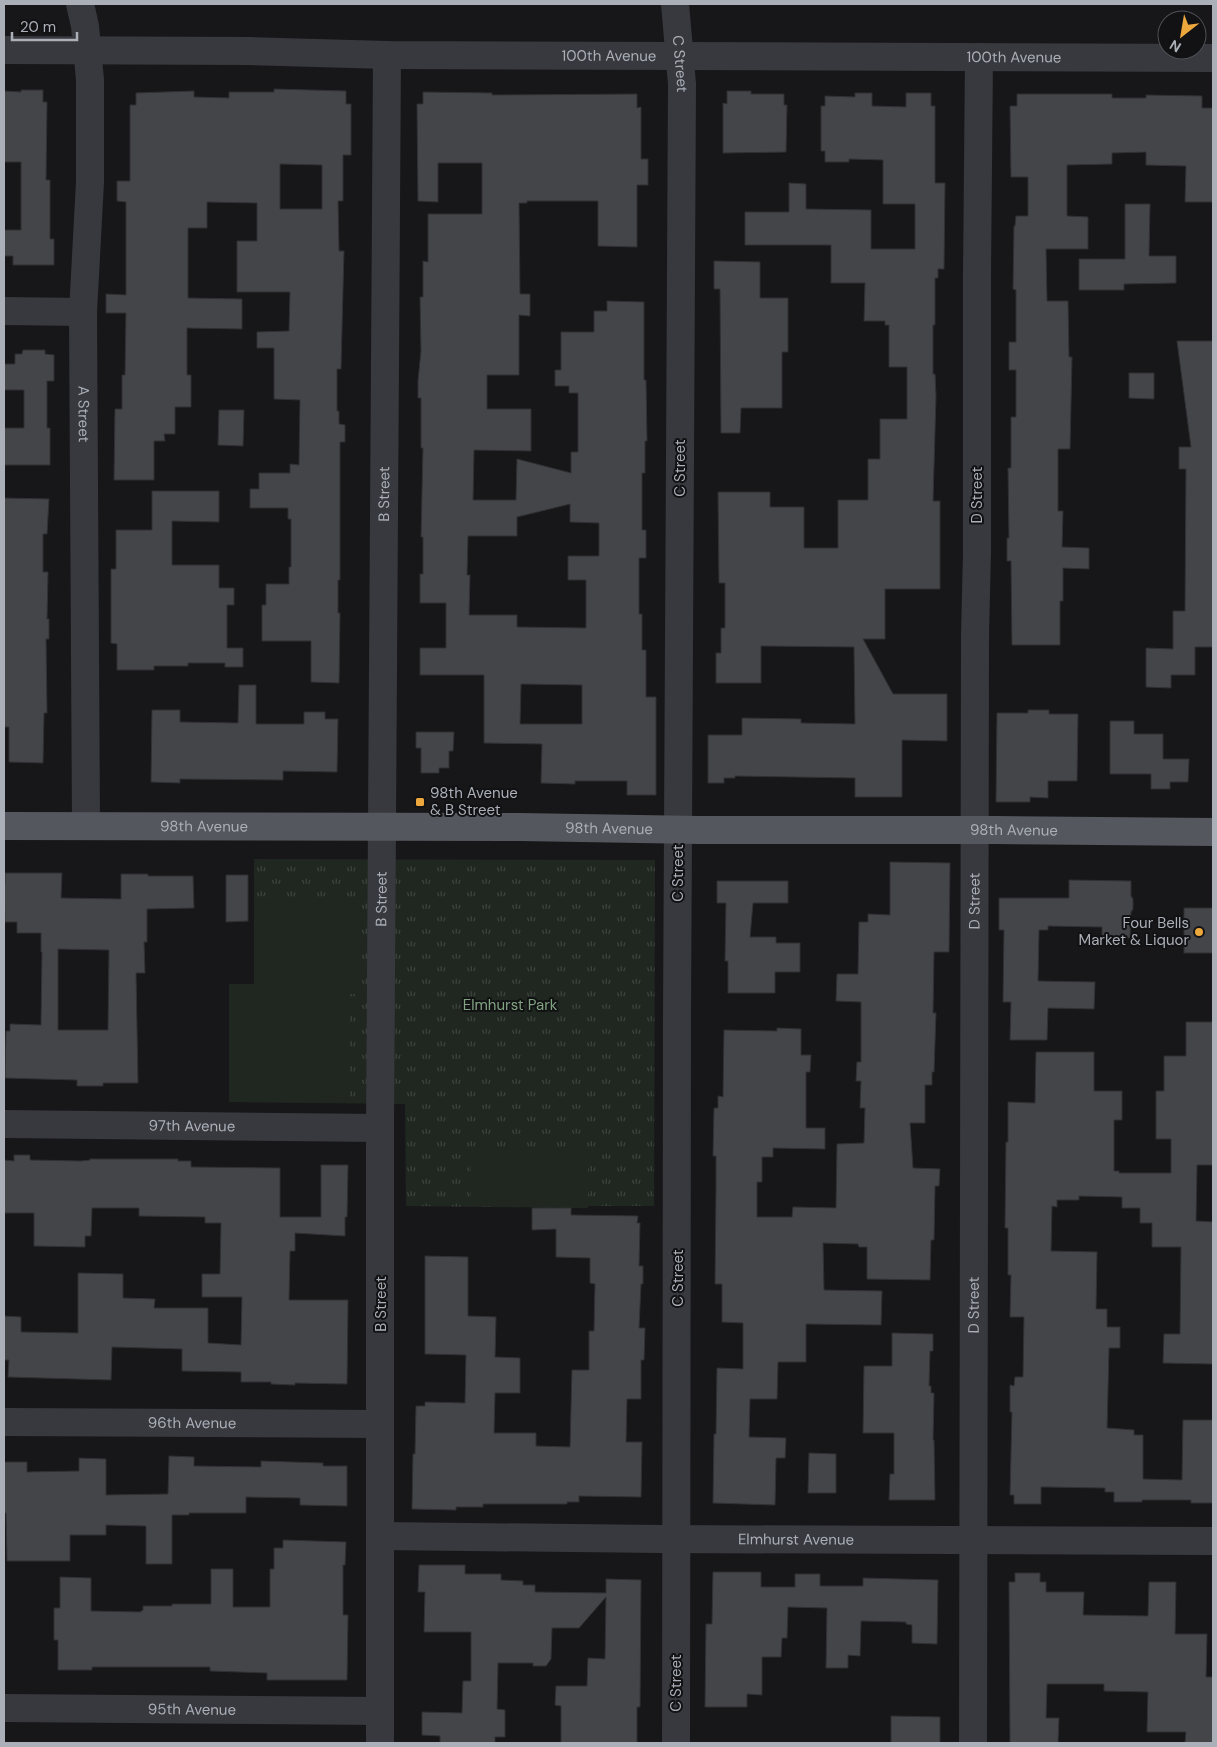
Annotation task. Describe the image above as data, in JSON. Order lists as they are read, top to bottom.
{
  "streets": {
    "main road": ["98th Avenue"],
    "street": [
      "100th Avenue",
      "C Street",
      "A Street",
      "B Street",
      "D Street",
      "97th Avenue",
      "96th Avenue",
      "Elmhurst Avenue",
      "95th Avenue"
    ]
  },
  "crossings": [
    ["100th Avenue", "C Street"],
    ["100th Avenue", "A Street"],
    ["100th Avenue", "B Street"],
    ["100th Avenue", "D Street"],
    ["C Street", "98th Avenue"],
    ["C Street", "Elmhurst Avenue"],
    ["A Street", "98th Avenue"],
    ["B Street", "98th Avenue"],
    ["B Street", "97th Avenue"],
    ["B Street", "96th Avenue"],
    ["B Street", "Elmhurst Avenue"],
    ["B Street", "95th Avenue"],
    ["D Street", "98th Avenue"],
    ["D Street", "Elmhurst Avenue"]
  ],
  "parks": ["Elmhurst Park"],
  "places": {
    "transit": ["98th Avenue & B Street"],
    "other": ["Four Bells Market & Liquor"]
  },
  "scale_bar": "20 m",
  "north": "bottom left"
}
